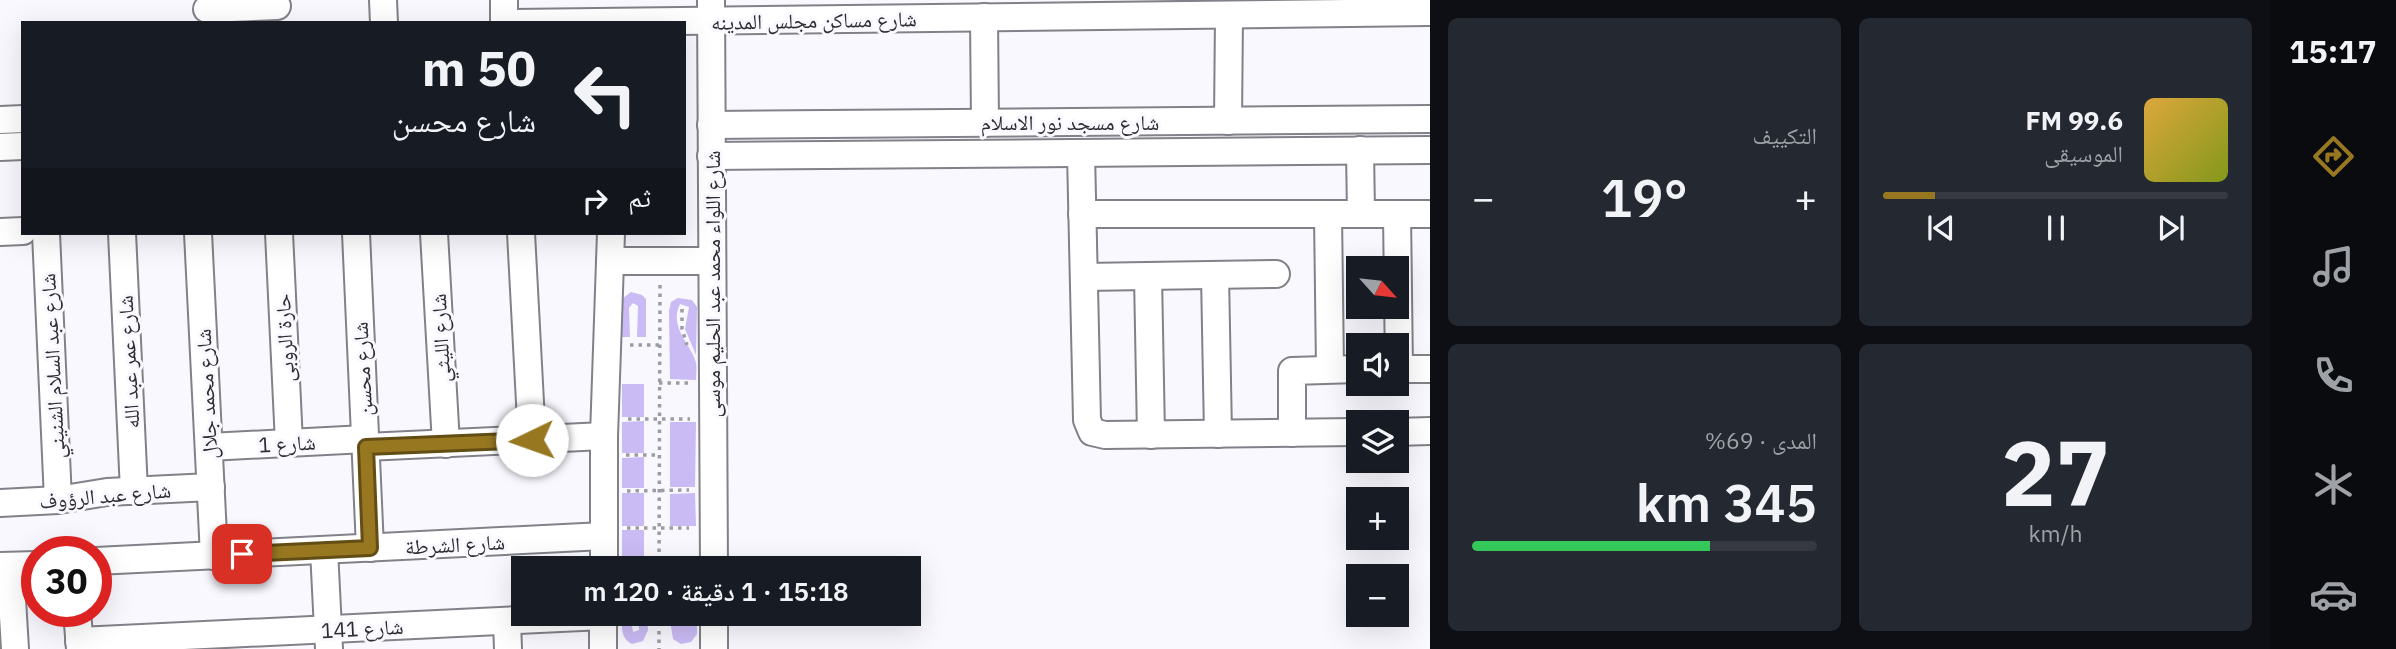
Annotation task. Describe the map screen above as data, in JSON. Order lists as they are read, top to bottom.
{
  "streets": {
    "street": [
      "شارع مساكن مجلس المدينه",
      "شارع مسجد نور الاسلام",
      "شارع اللواء محمد عبد الحليم موسى",
      "حارة الروبى",
      "شارع الليثي",
      "شارع عمر عبد الله",
      "شارع عبد السلام الشنيني",
      "شارع محسن",
      "شارع محمد جلال",
      "شارع 1",
      "شارع عبد الرؤوف",
      "شارع الشرطة",
      "شارع 141"
    ]
  },
  "crossings": [
    ["شارع مساكن مجلس المدينه", "شارع اللواء محمد عبد الحليم موسى"],
    ["شارع مسجد نور الاسلام", "شارع اللواء محمد عبد الحليم موسى"],
    ["حارة الروبى", "شارع 1"],
    ["شارع الليثي", "شارع 1"],
    ["شارع عمر عبد الله", "شارع عبد الرؤوف"],
    ["شارع عبد السلام الشنيني", "شارع عبد الرؤوف"],
    ["شارع محسن", "شارع 1"],
    ["شارع محسن", "شارع الشرطة"],
    ["شارع محمد جلال", "شارع 1"],
    ["شارع محمد جلال", "شارع عبد الرؤوف"],
    ["شارع محمد جلال", "شارع الشرطة"]
  ],
  "north": "bottom right",
  "page": {
    "tabs": "15:17",
    "tile": [
      "التكييف",
      ["27", "km/h"],
      ["المدى · 69%", "345 km"]
    ],
    "turn": ["50 m", "شارع محسن"],
    "song": ["99.6 FM", "الموسيقى"],
    "then": "ثم",
    "heat": ["−", "19°", "+"],
    "map_buttons": ["+", "−"],
    "limit": "30",
    "trip": "15:18 · 1 دقيقة · 120 m"
  }
}
